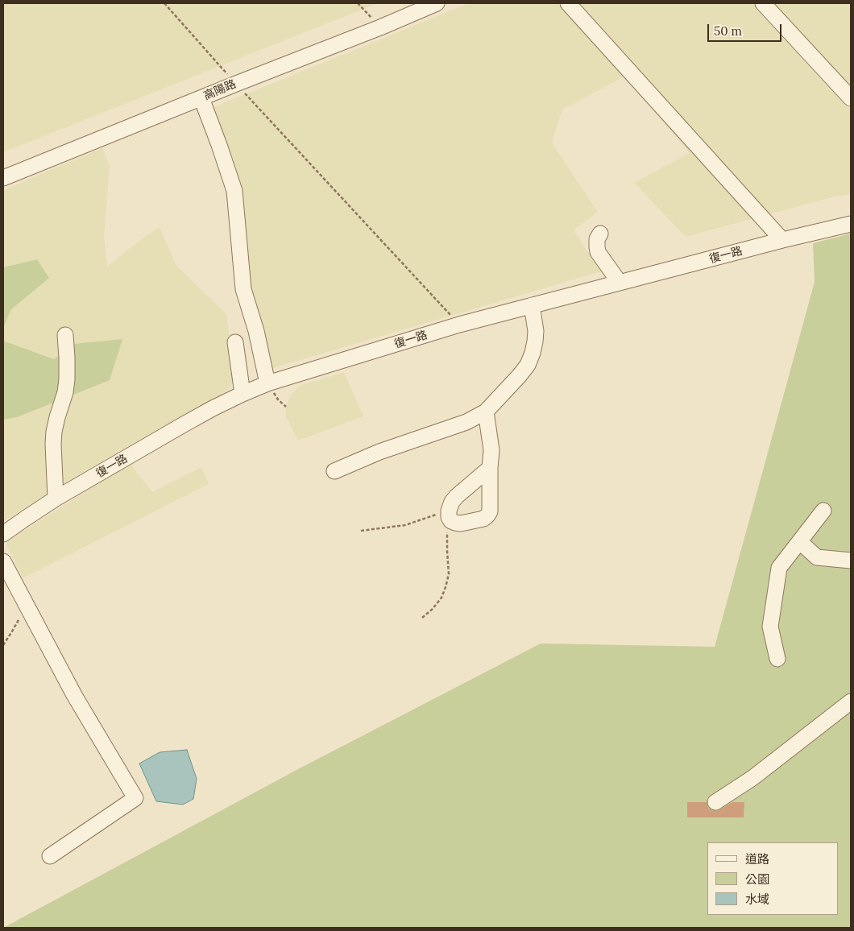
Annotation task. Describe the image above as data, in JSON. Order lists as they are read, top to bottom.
{
  "streets": {
    "street": ["高陽路", "復一路"]
  },
  "legend": ["道路", "公園", "水域"],
  "scale_bar": "50 m"
}
